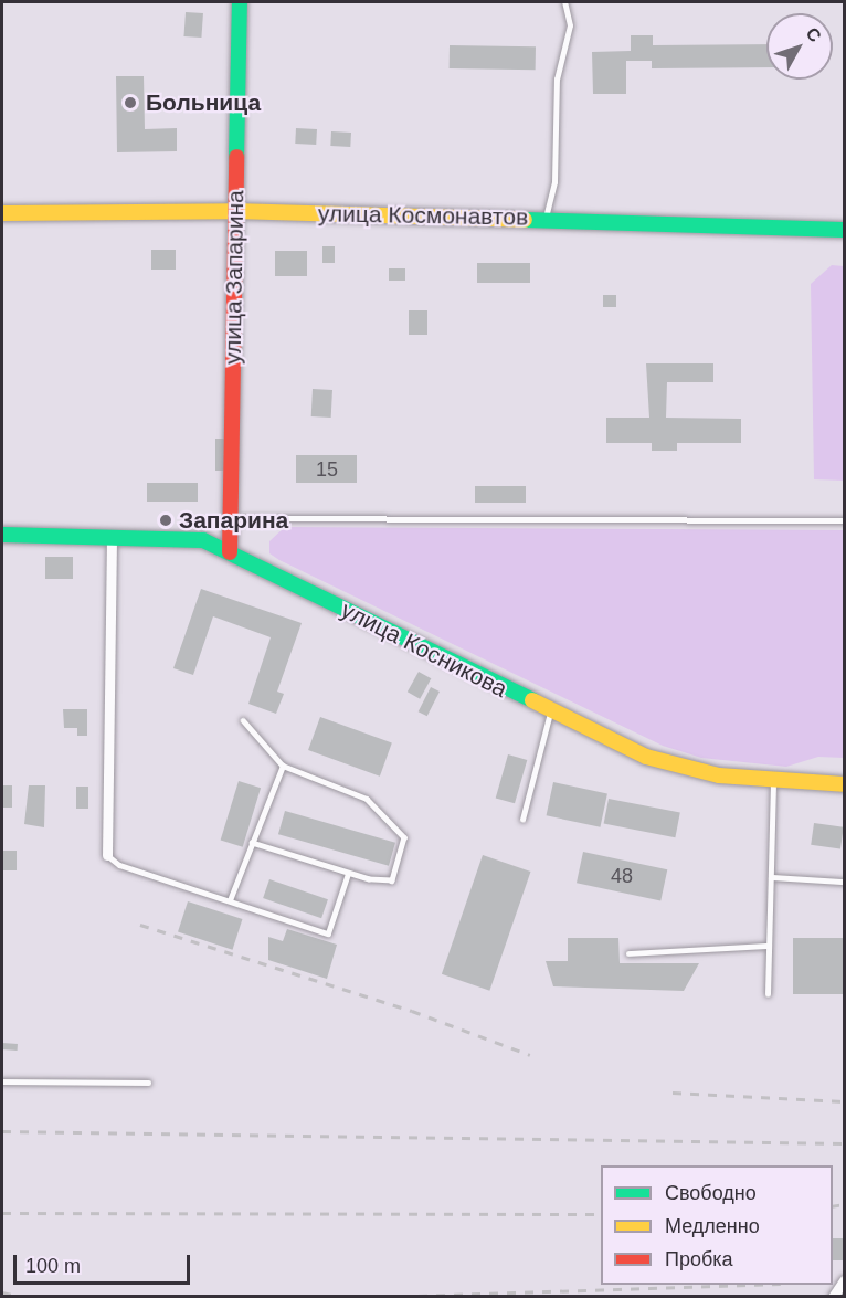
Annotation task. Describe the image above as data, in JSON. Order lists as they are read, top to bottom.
{
  "streets": {
    "street": ["улица Космонавтов", "улица Запарина", "улица Косникова"]
  },
  "crossings": [
    ["улица Космонавтов", "улица Запарина"],
    ["улица Запарина", "улица Косникова"]
  ],
  "places": ["Больница", "Запарина"],
  "house_numbers": ["15", "48"],
  "legend": ["Свободно", "Медленно", "Пробка"],
  "scale_bar": "100 m",
  "north": "top right"
}
